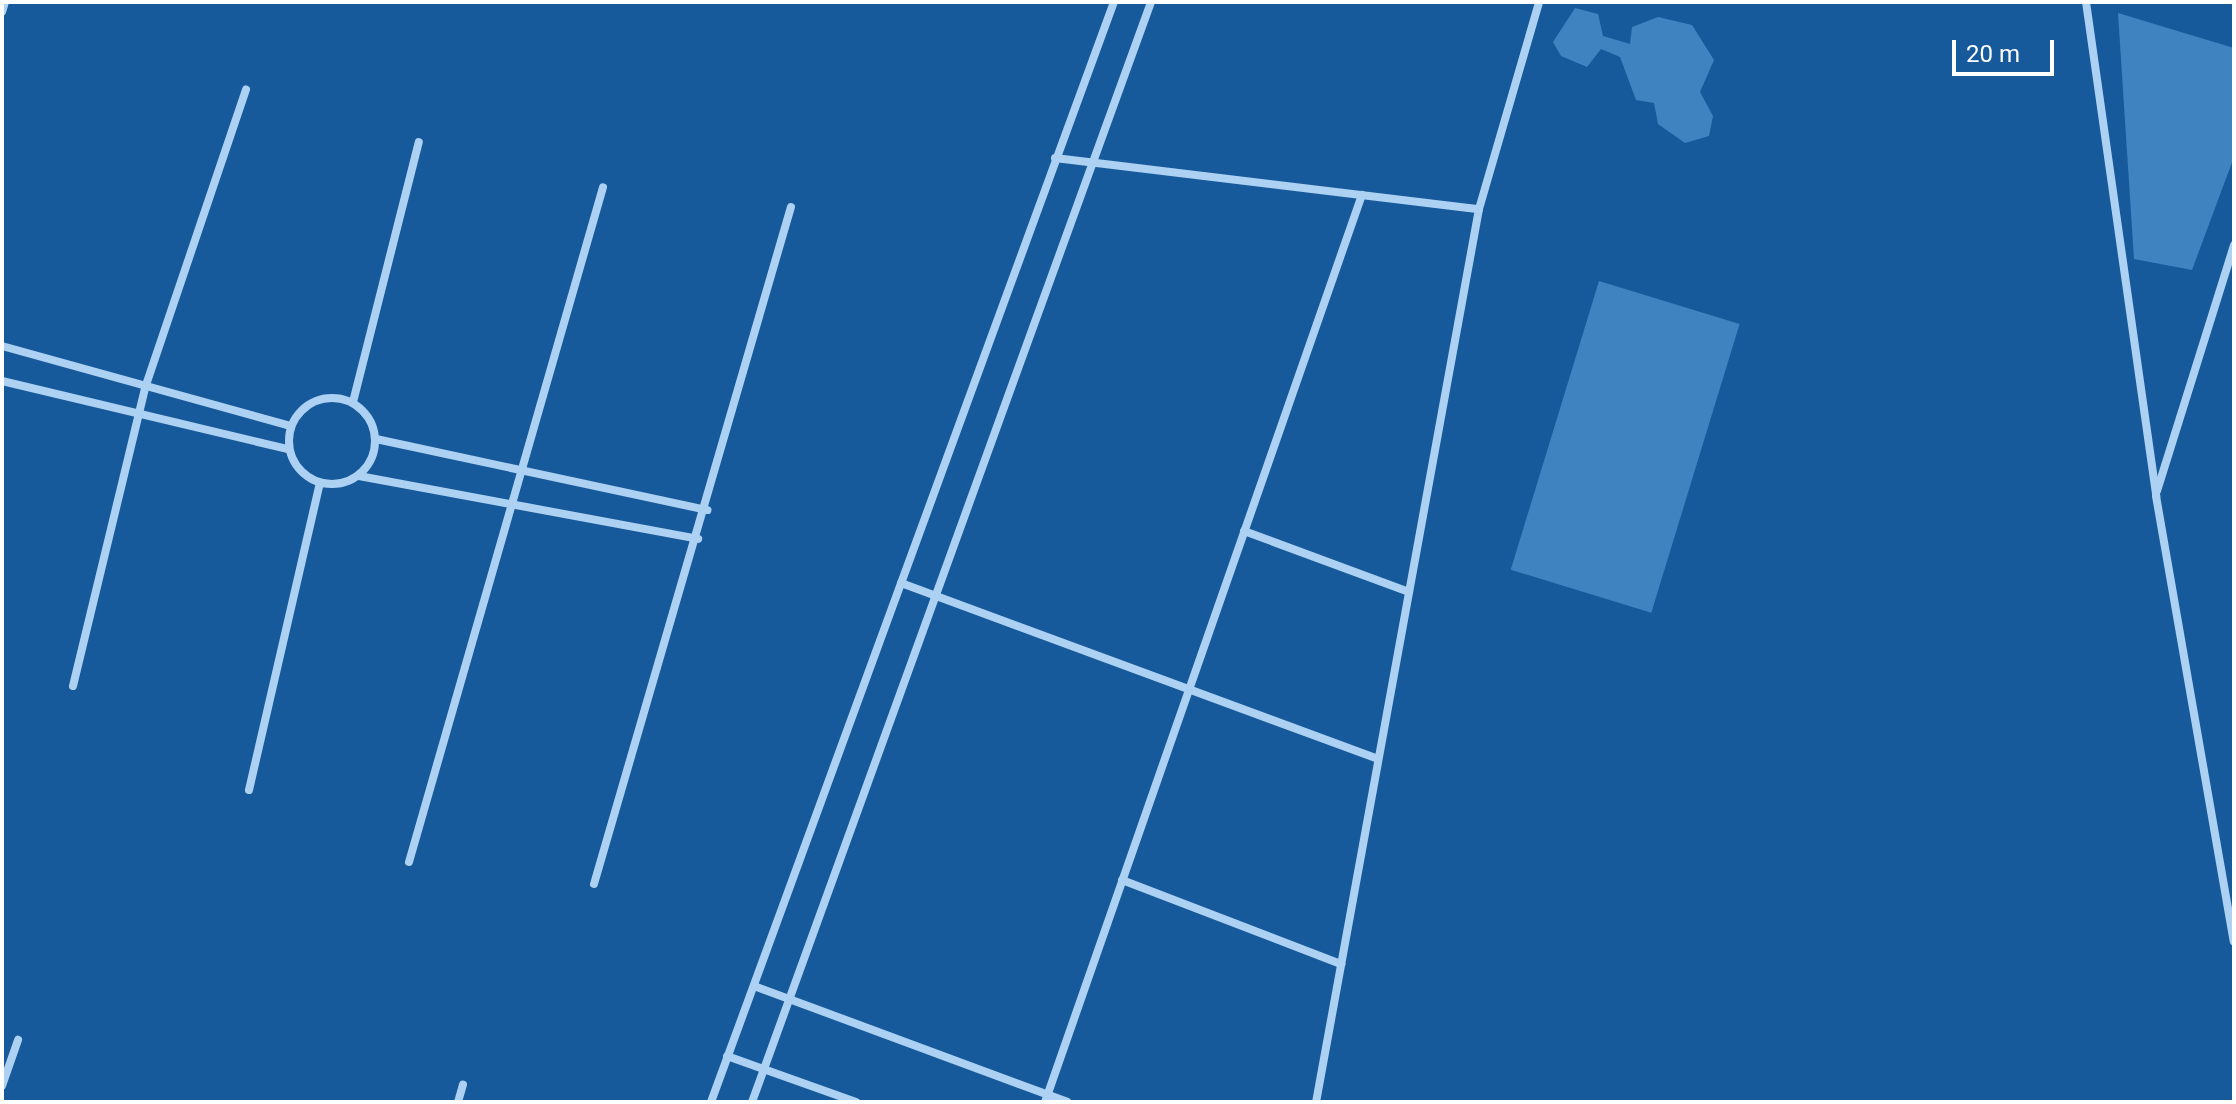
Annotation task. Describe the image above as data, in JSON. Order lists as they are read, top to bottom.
{
  "scale_bar": "20 m"
}
